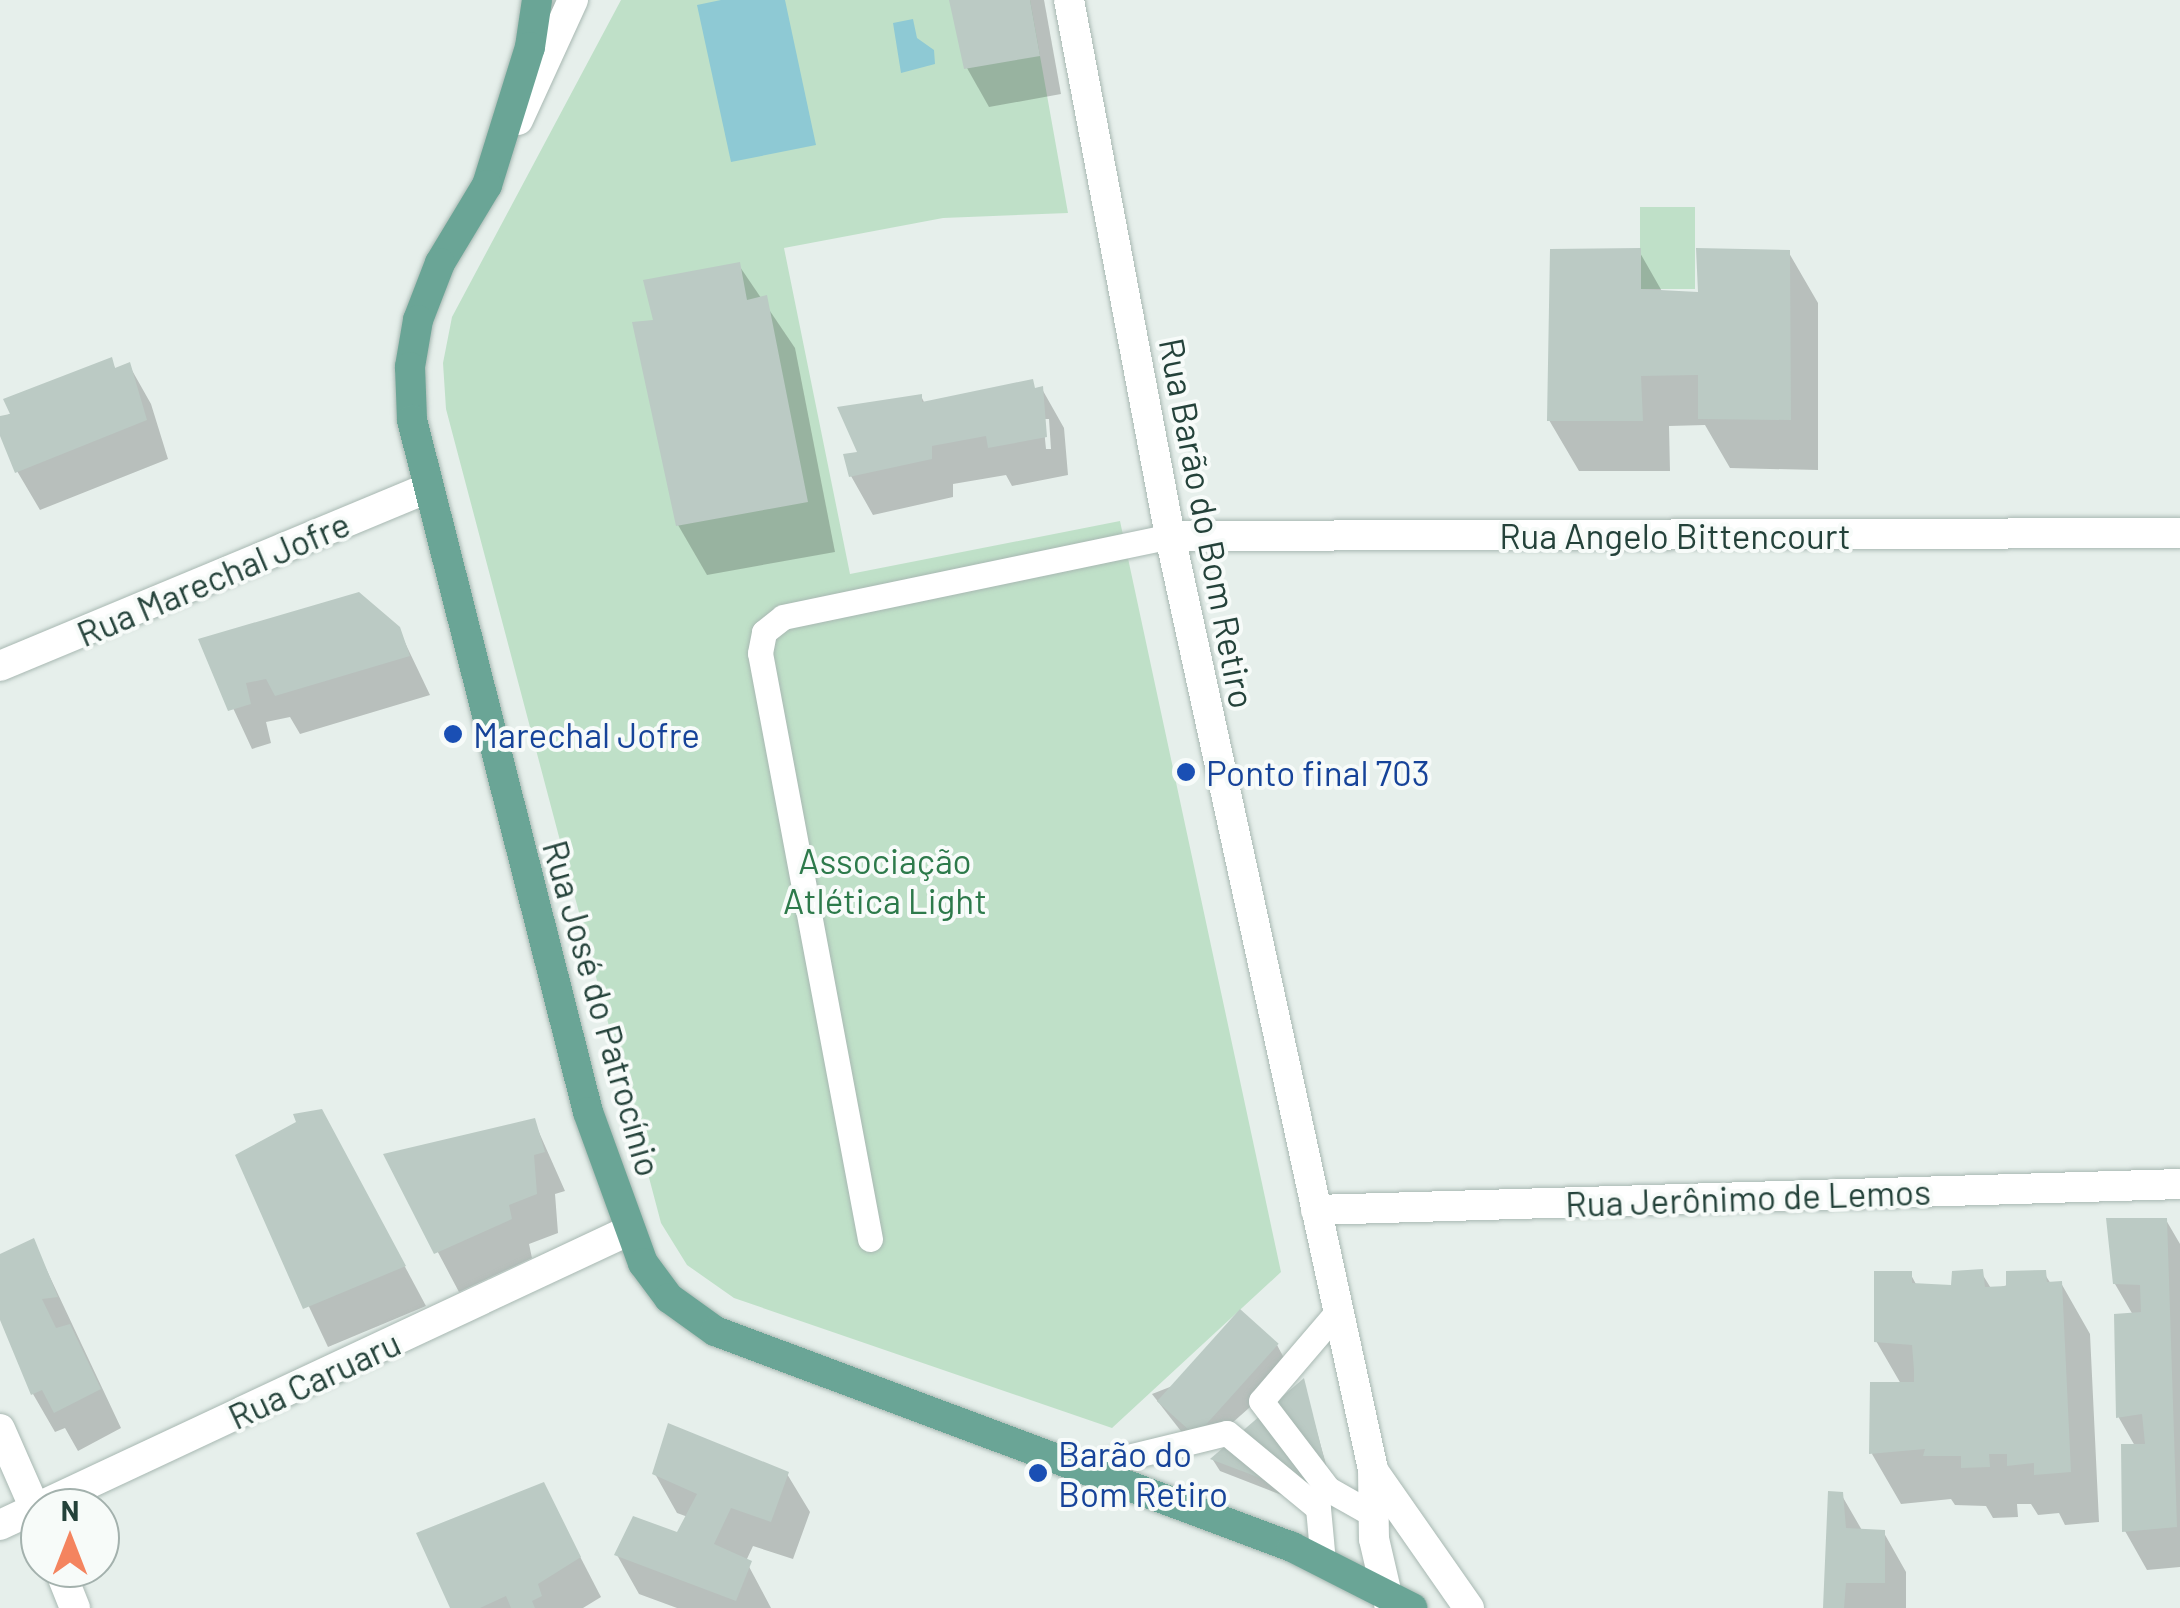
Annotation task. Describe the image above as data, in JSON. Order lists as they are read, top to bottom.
{
  "streets": {
    "main road": ["Rua José do Patrocínio"],
    "street": [
      "Rua Barão do Bom Retiro",
      "Rua Angelo Bittencourt",
      "Rua Marechal Jofre",
      "Rua Jerônimo de Lemos",
      "Rua Caruaru"
    ]
  },
  "crossings": [
    ["Rua Barão do Bom Retiro", "Rua Angelo Bittencourt"],
    ["Rua Barão do Bom Retiro", "Rua José do Patrocínio"],
    ["Rua Barão do Bom Retiro", "Rua Jerônimo de Lemos"],
    ["Rua Marechal Jofre", "Rua José do Patrocínio"],
    ["Rua José do Patrocínio", "Rua Caruaru"]
  ],
  "parks": ["Associação Atlética Light"],
  "places": ["Marechal Jofre", "Ponto final 703", "Barão do Bom Retiro"],
  "north": "top"
}
